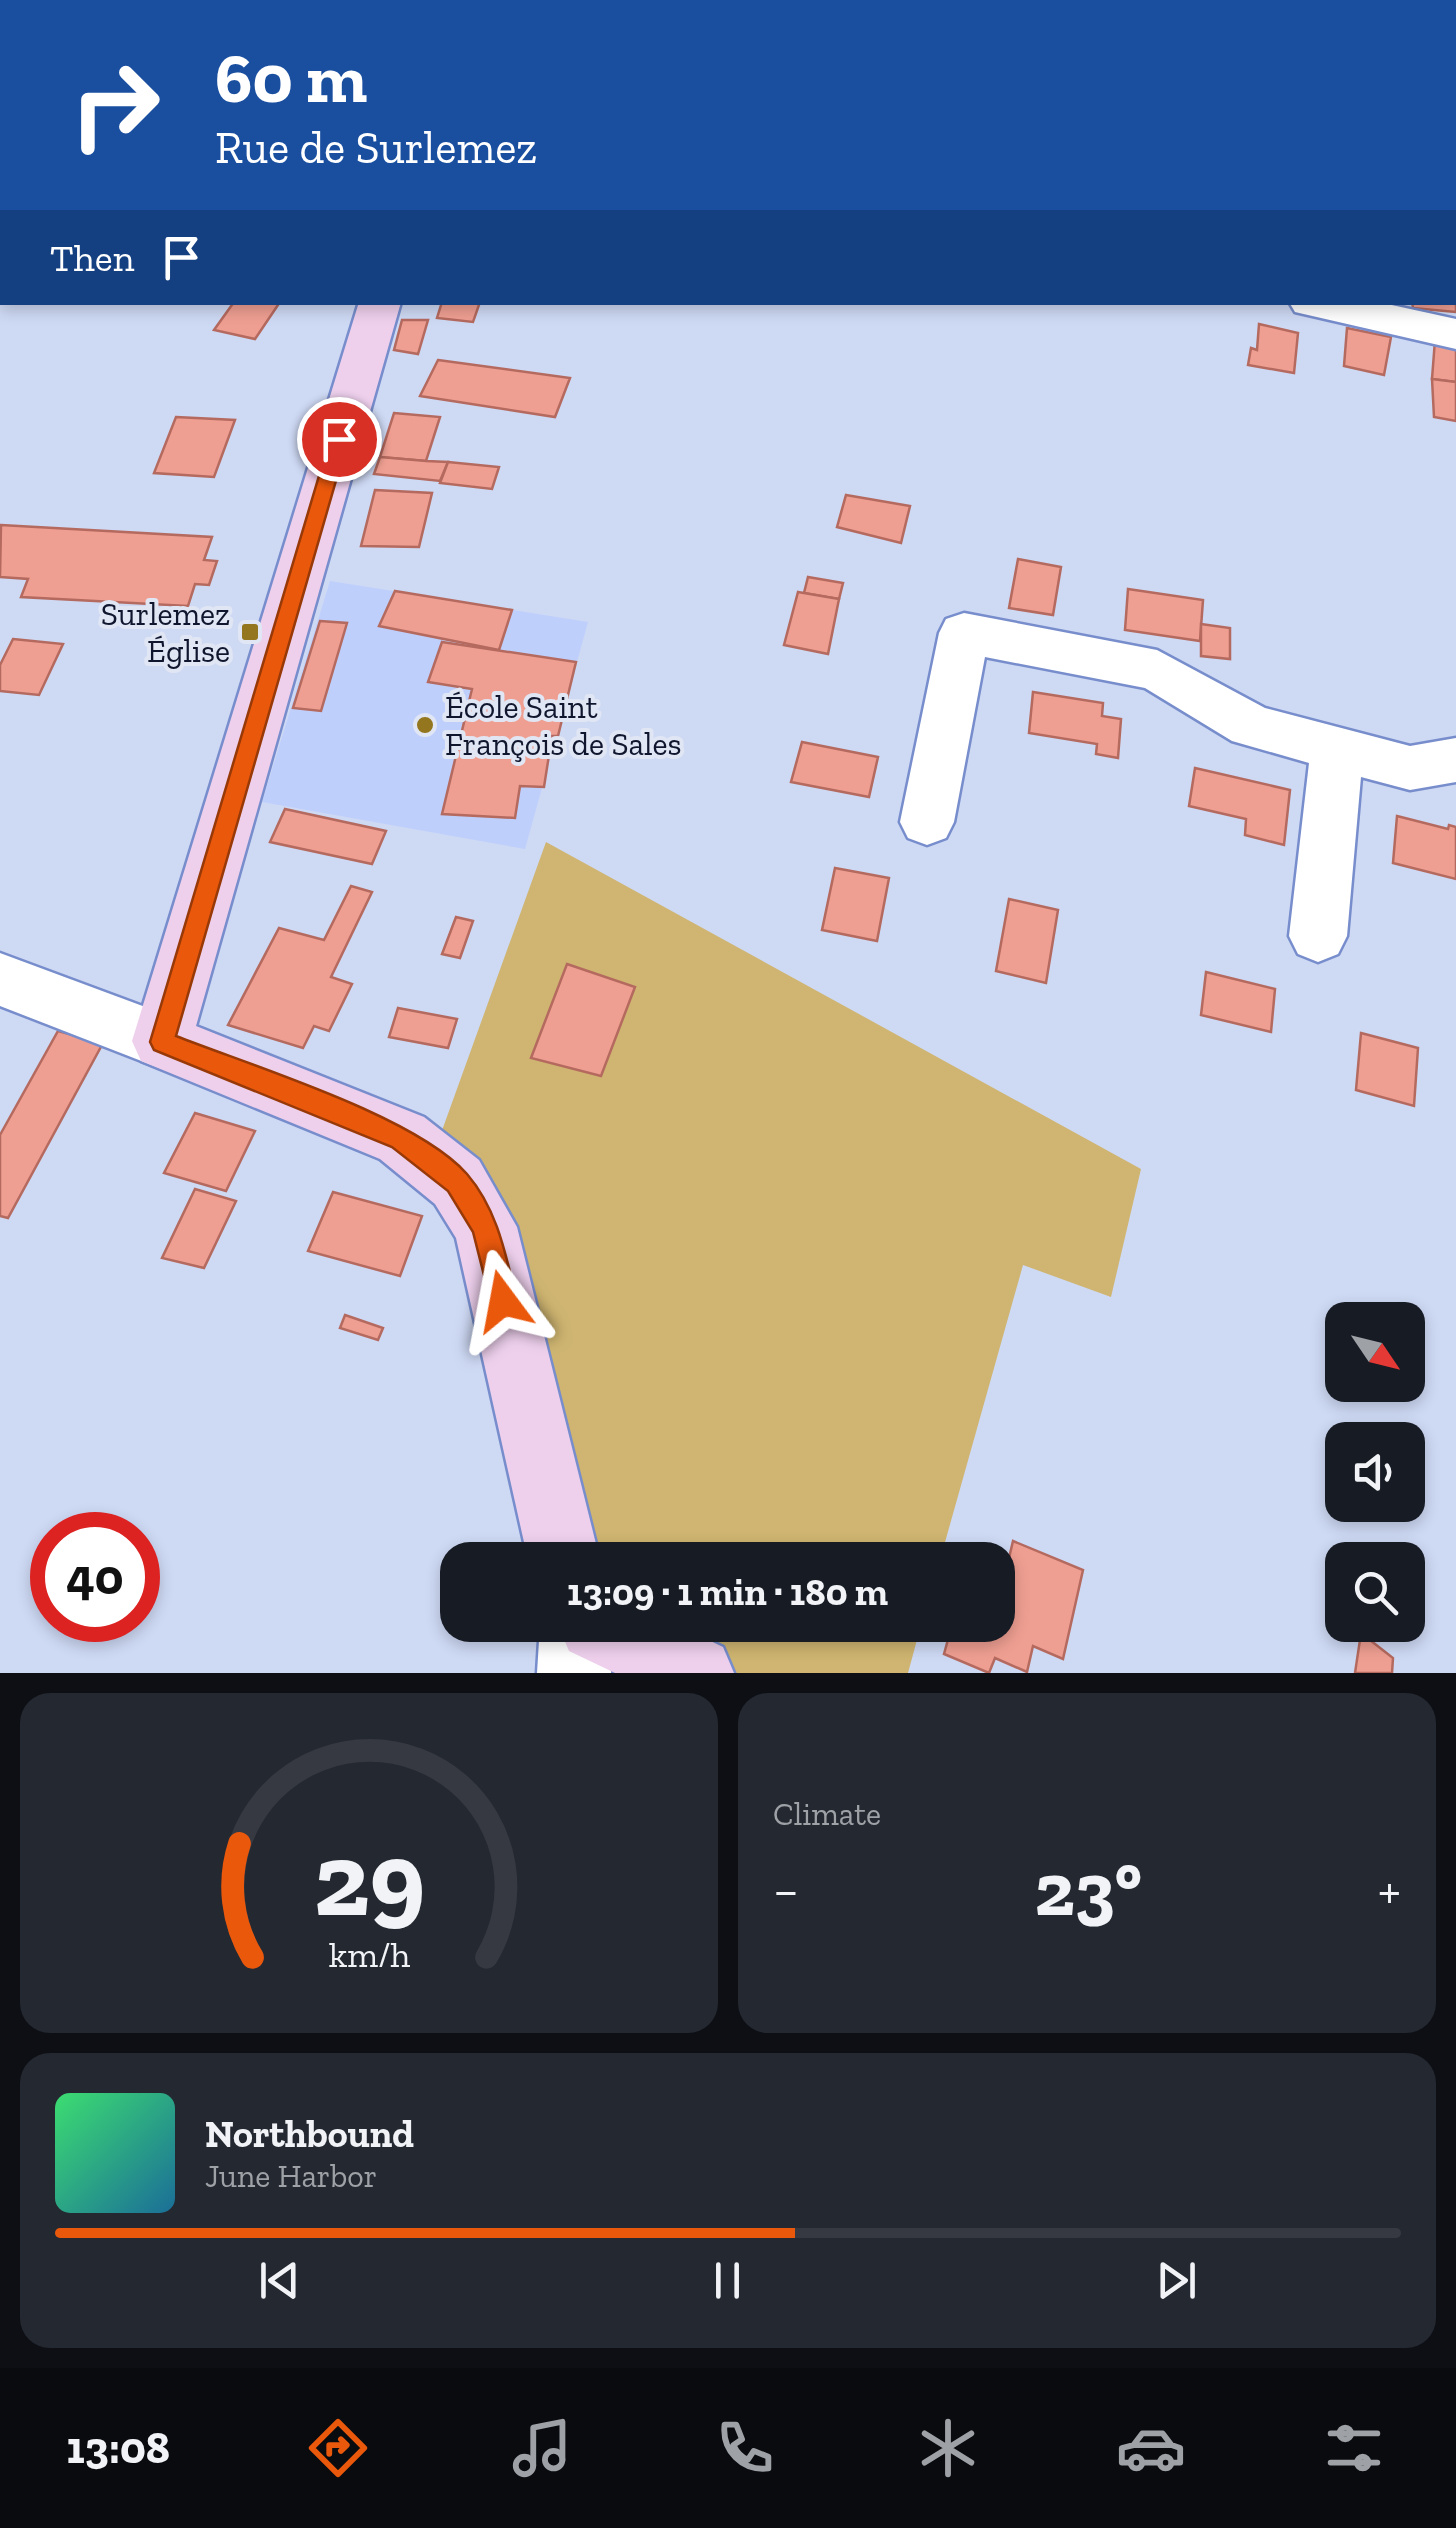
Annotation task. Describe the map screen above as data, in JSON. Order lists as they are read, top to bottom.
{
  "places": {
    "transit": ["Surlemez Église"],
    "other": ["École Saint François de Sales"]
  },
  "north": "bottom right",
  "page": {
    "turn": ["60 m", "Rue de Surlemez"],
    "then": "Then",
    "limit": "40",
    "trip": "13:09 · 1 min · 180 m",
    "tile": "Climate",
    "heat": ["−", "23°", "+"],
    "song": ["Northbound", "June Harbor"],
    "tabs": "13:08",
    "gauge": ["29", "km/h"]
  }
}
